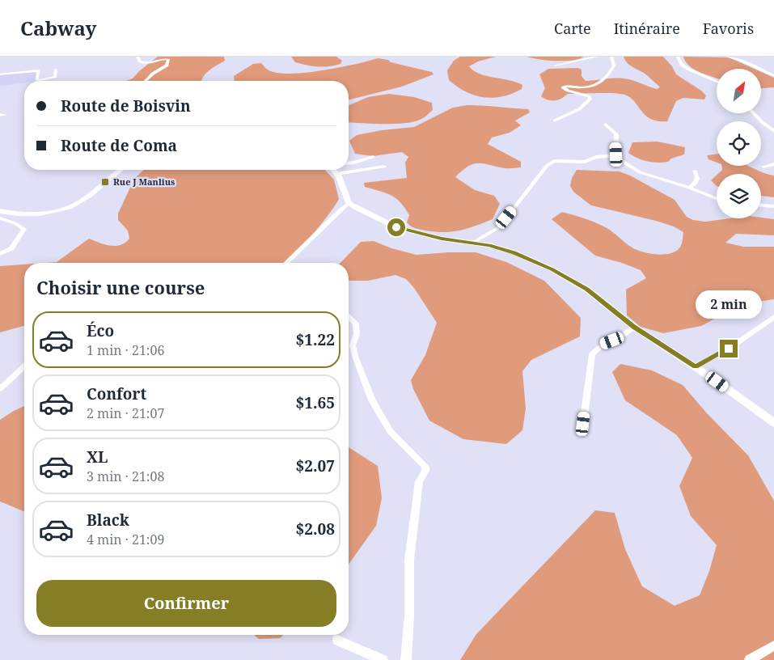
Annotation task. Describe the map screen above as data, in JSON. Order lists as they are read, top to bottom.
{
  "places": {
    "transit": ["Rue J Manlius"]
  },
  "north": "top right",
  "page": {
    "header": "Cabway",
    "nav": ["Carte", "Itinéraire", "Favoris"],
    "banner": ["Route de Boisvin", "Route de Coma"],
    "heading": "Choisir une course",
    "bubble": "2 min",
    "list": [
      {
        "name": "Éco",
        "note": "1 min · 21:06",
        "value": "$1.22"
      },
      {
        "name": "Confort",
        "note": "2 min · 21:07",
        "value": "$1.65"
      },
      {
        "name": "XL",
        "note": "3 min · 21:08",
        "value": "$2.07"
      },
      {
        "name": "Black",
        "note": "4 min · 21:09",
        "value": "$2.08"
      }
    ],
    "buttons": "Confirmer"
  }
}
